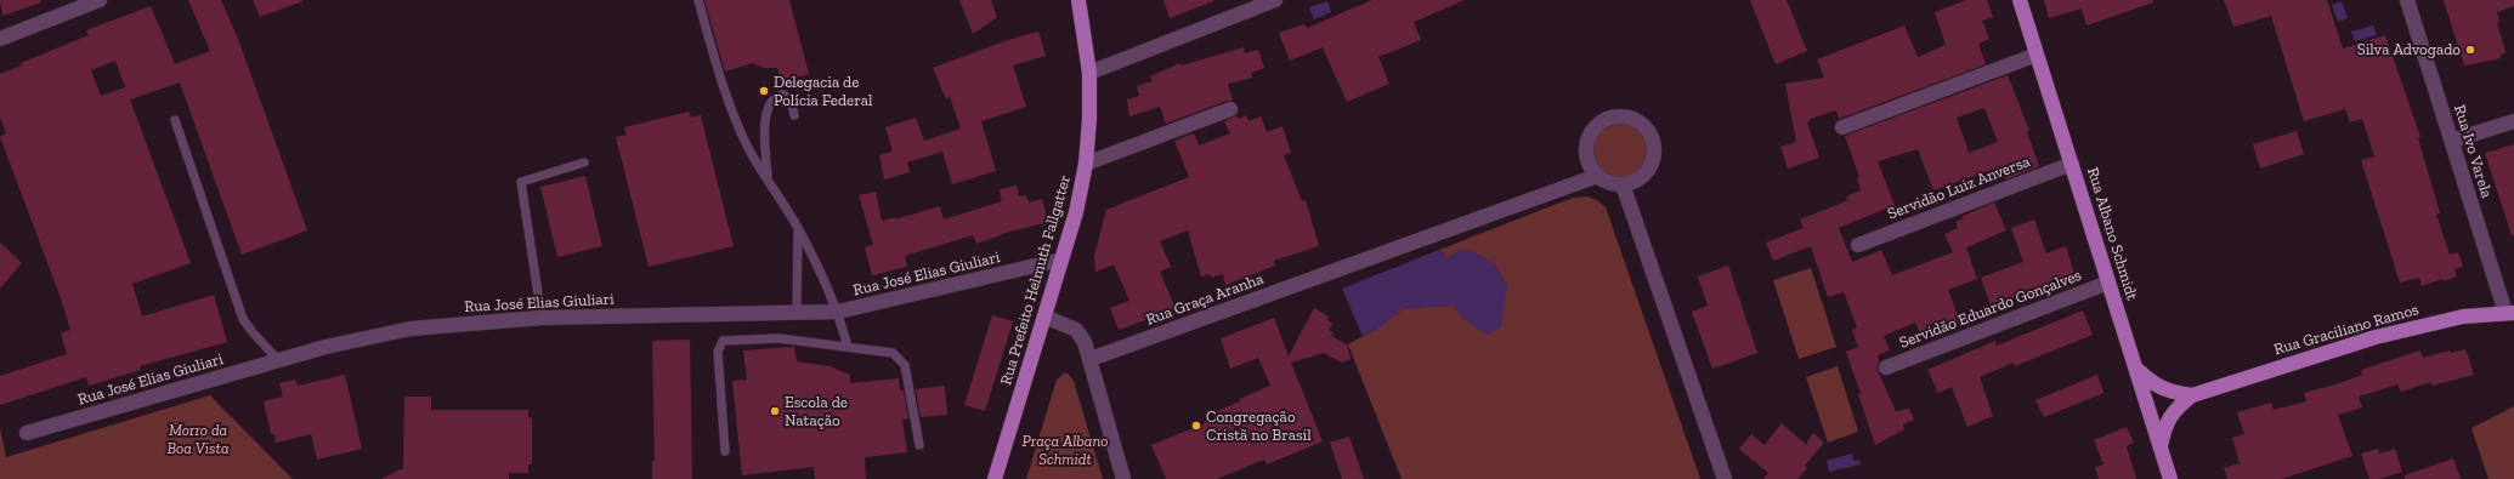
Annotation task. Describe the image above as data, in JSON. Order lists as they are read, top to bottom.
{
  "streets": {
    "main road": ["Rua Albano Schmidt", "Rua Prefeito Helmuth Fallgatter", "Rua Graciliano Ramos"],
    "street": [
      "Rua Ivo Varela",
      "Servidão Luiz Anversa",
      "Rua José Elias Giuliari",
      "Rua Graça Aranha",
      "Servidão Eduardo Gonçalves"
    ]
  },
  "crossings": [
    ["Rua Ivo Varela", "Rua Graciliano Ramos"],
    ["Servidão Luiz Anversa", "Rua Albano Schmidt"],
    ["Rua Albano Schmidt", "Servidão Eduardo Gonçalves"],
    ["Rua Albano Schmidt", "Rua Graciliano Ramos"],
    ["Rua José Elias Giuliari", "Rua Prefeito Helmuth Fallgatter"]
  ],
  "parks": ["Morro da Boa Vista", "Praça Albano Schmidt"],
  "places": [
    "Silva Advogado",
    "Delegacia de Polícia Federal",
    "Escola de Natação",
    "Congregação Cristã no Brasil"
  ]
}
